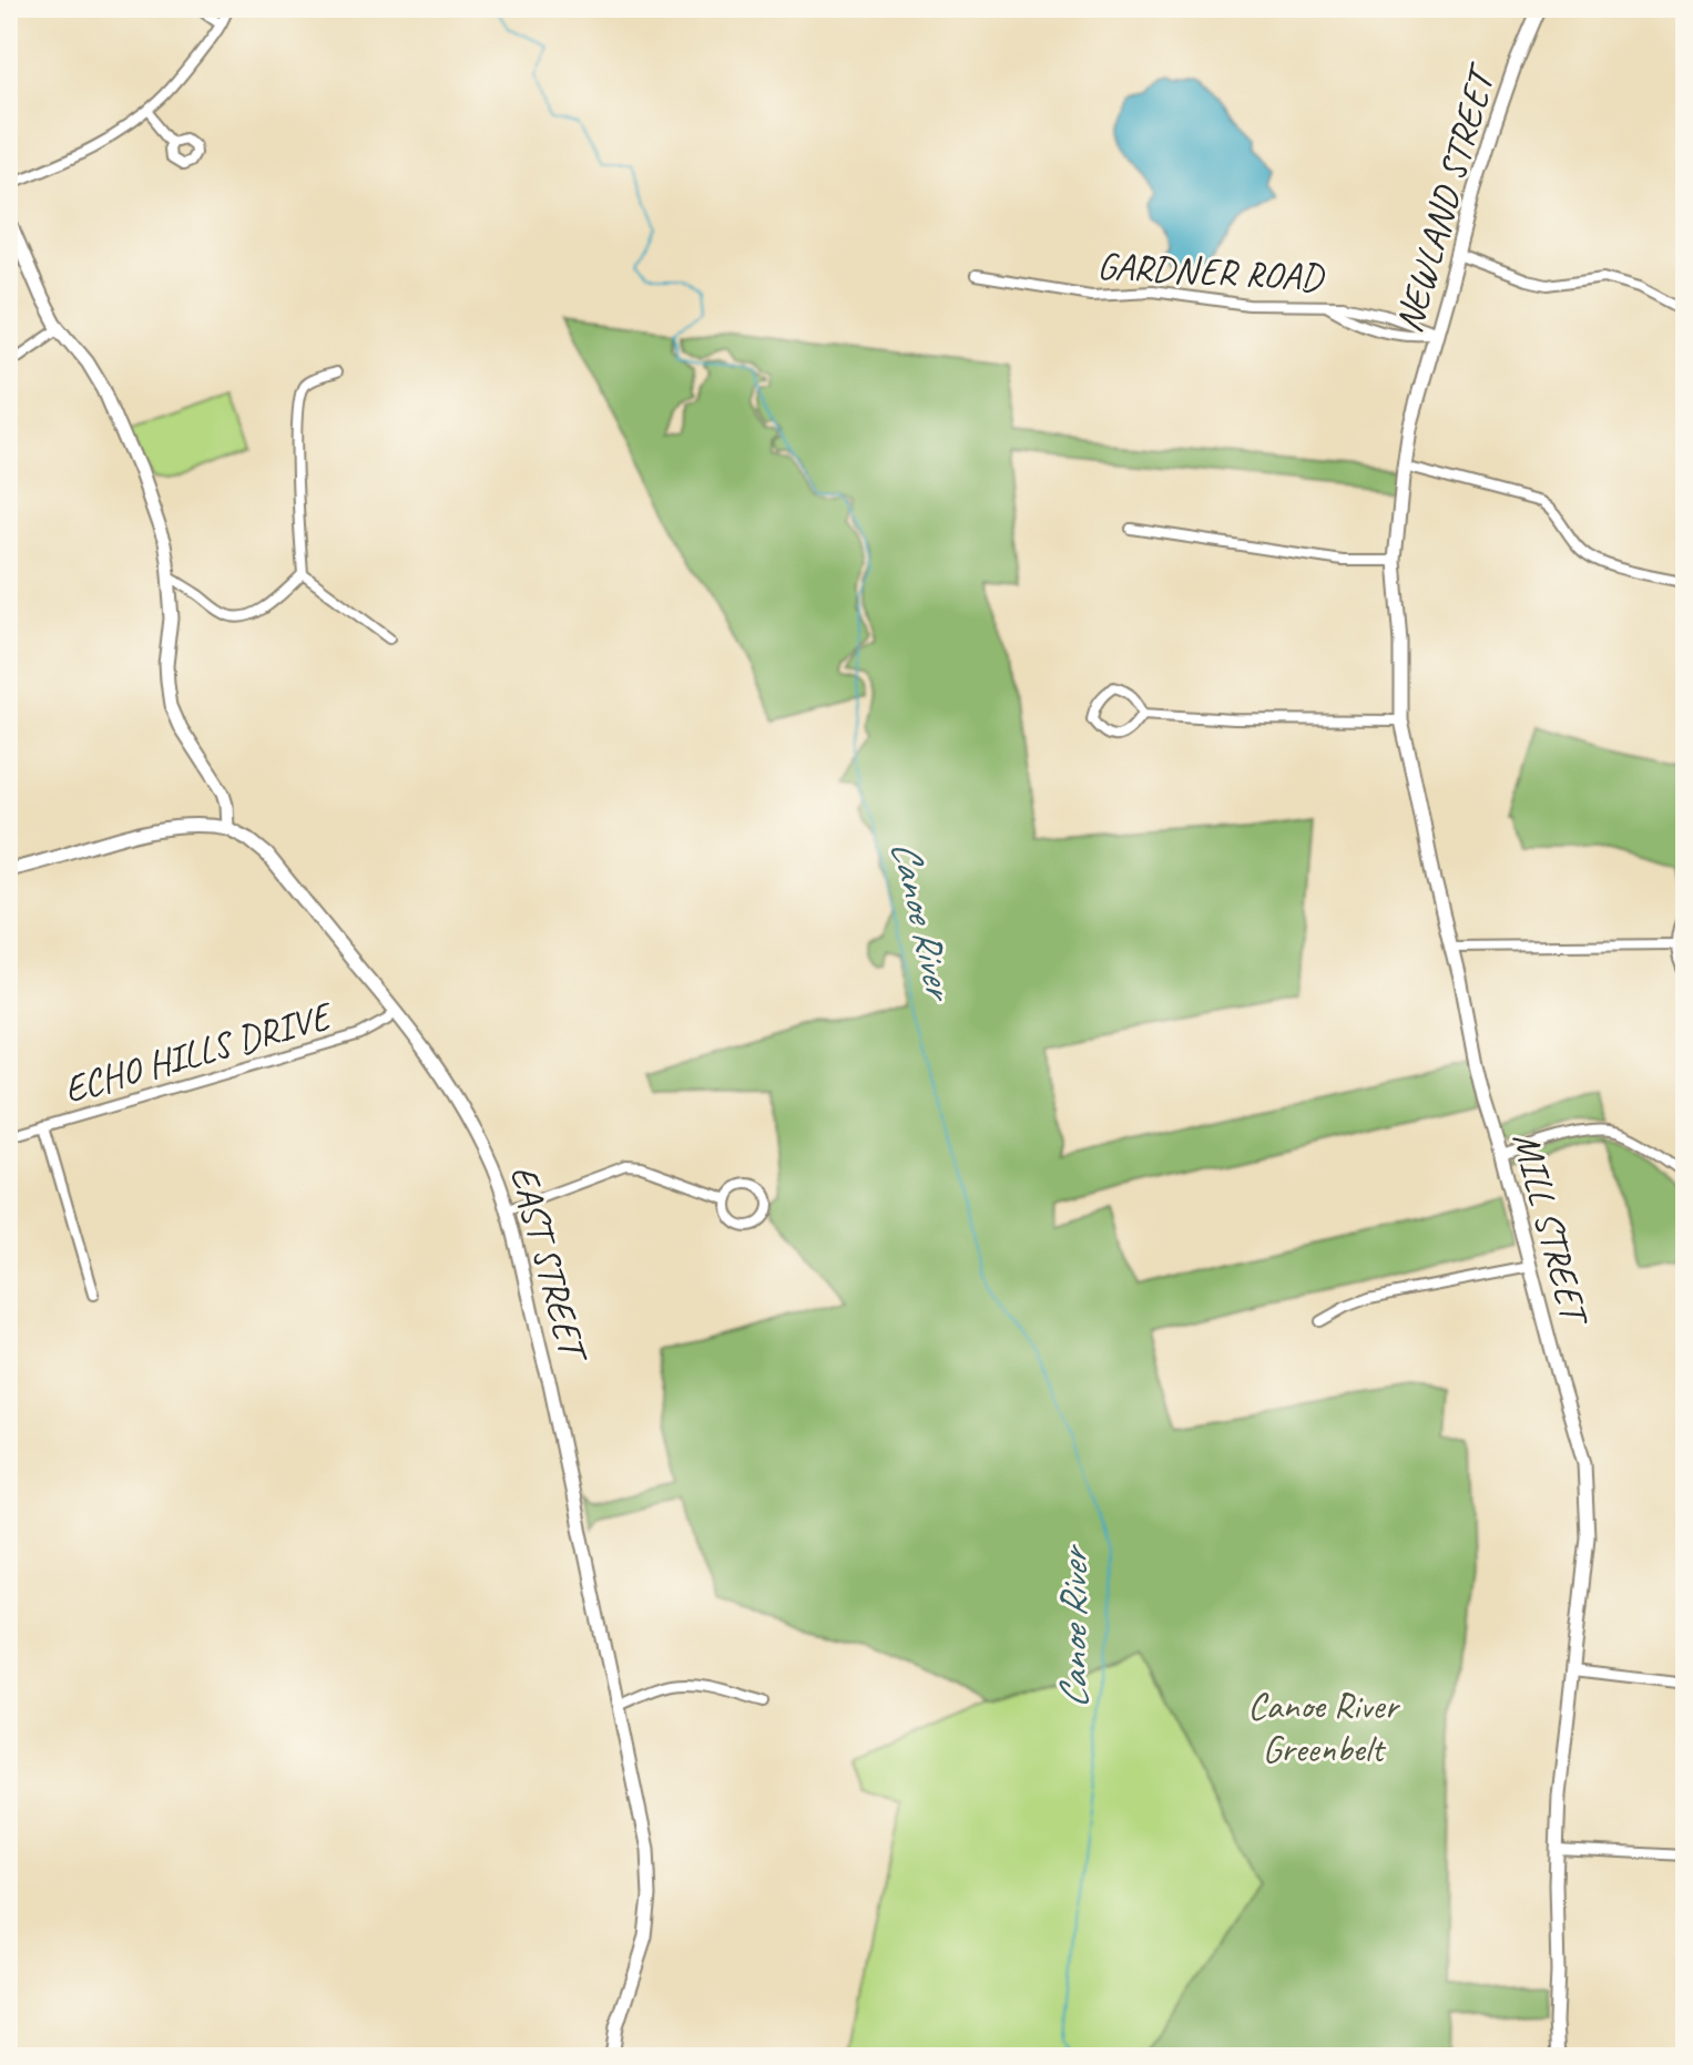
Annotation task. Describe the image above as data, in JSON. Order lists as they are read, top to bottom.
{
  "streets": {
    "street": [
      "NEWLAND STREET",
      "GARDNER ROAD",
      "ECHO HILLS DRIVE",
      "MILL STREET",
      "EAST STREET"
    ]
  },
  "crossings": [
    ["NEWLAND STREET", "GARDNER ROAD"],
    ["NEWLAND STREET", "MILL STREET"],
    ["ECHO HILLS DRIVE", "EAST STREET"]
  ],
  "water": ["Canoe River"],
  "parks": ["Canoe River Greenbelt"]
}
